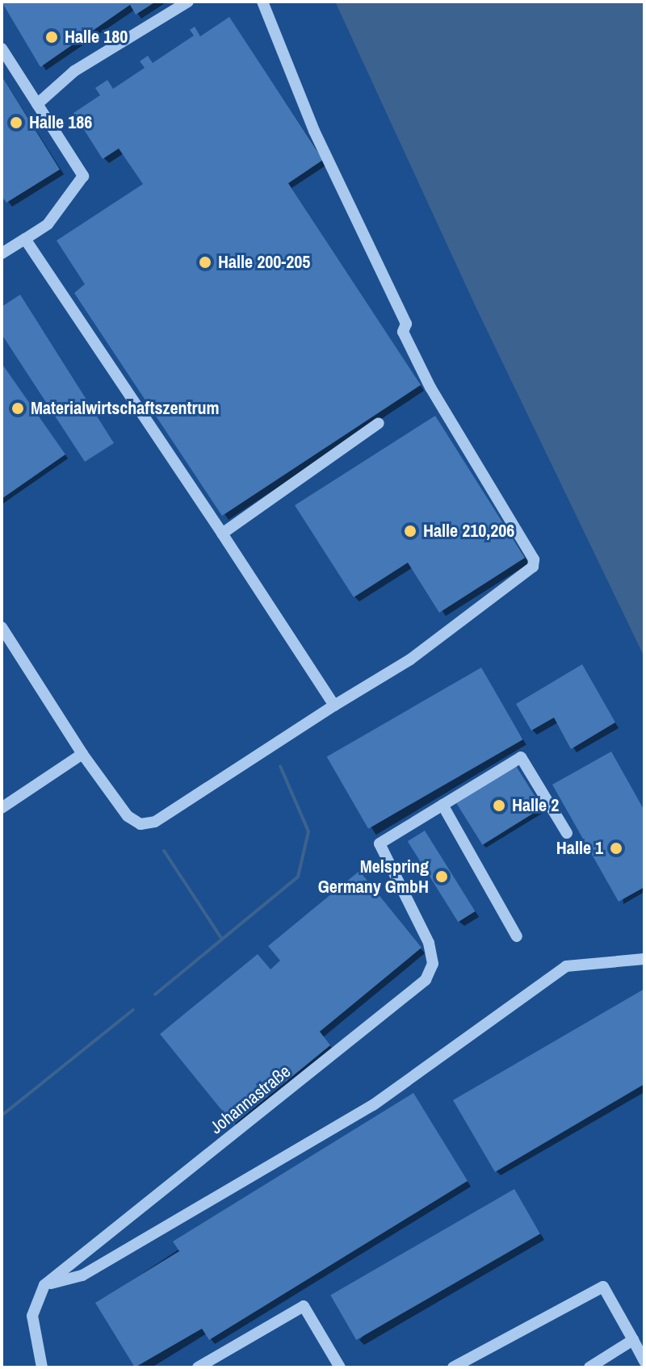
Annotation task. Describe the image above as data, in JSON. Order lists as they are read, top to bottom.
{
  "streets": {
    "street": ["Johannastraße"]
  },
  "places": [
    "Halle 180",
    "Halle 186",
    "Halle 200-205",
    "Materialwirtschaftszentrum",
    "Halle 210,206",
    "Halle 2",
    "Halle 1",
    "Melspring Germany GmbH"
  ]
}
